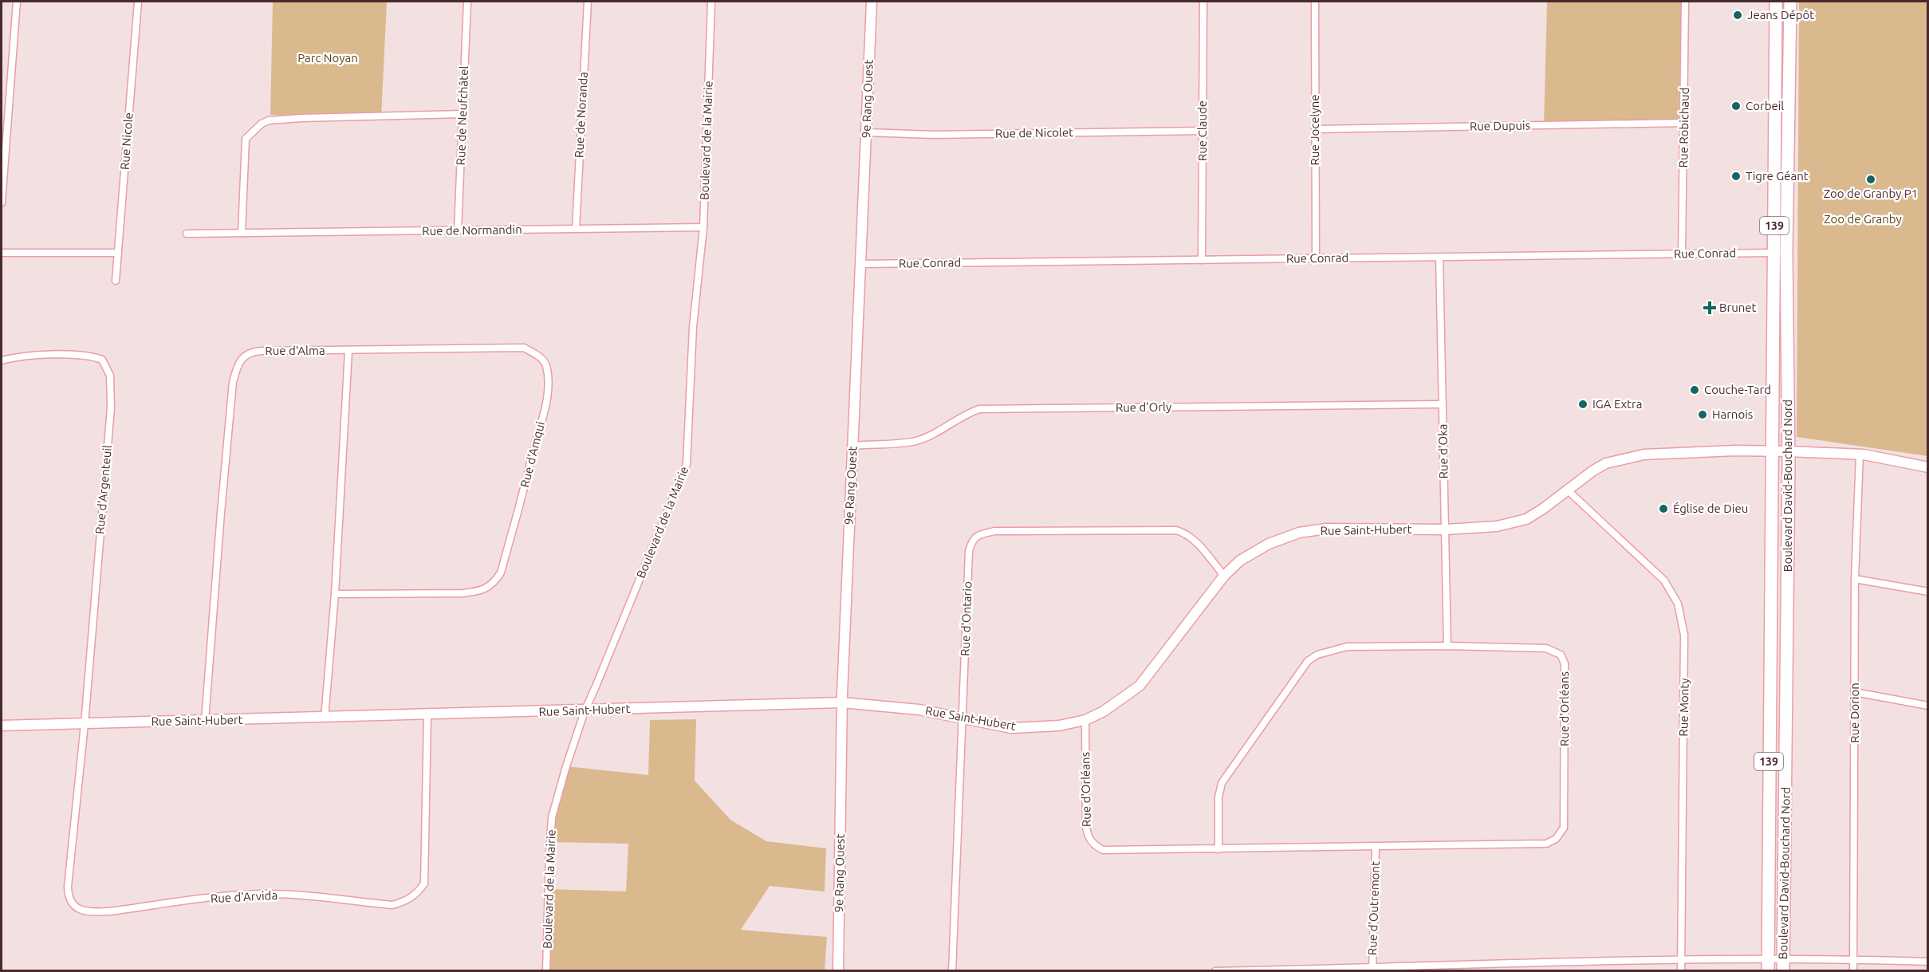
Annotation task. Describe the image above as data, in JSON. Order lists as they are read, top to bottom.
{
  "streets": {
    "highway": ["139", "Boulevard David-Bouchard Nord"],
    "street": [
      "9e Rang Ouest",
      "Rue de Noranda",
      "Rue de Neufchâtel",
      "Rue Dupuis",
      "Rue Robichaud",
      "Rue Jocelyne",
      "Rue Claude",
      "Rue de Nicolet",
      "Boulevard de la Mairie",
      "Rue Nicole",
      "Rue de Normandin",
      "Rue Conrad",
      "Rue d'Alma",
      "Rue d'Orly",
      "Rue d'Oka",
      "Rue d'Amqui",
      "Rue d'Argenteuil",
      "Rue Saint-Hubert",
      "Rue d'Ontario",
      "Rue Monty",
      "Rue d'Orléans",
      "Rue Dorion",
      "Rue d'Arvida",
      "Rue d'Outremont"
    ]
  },
  "crossings": [
    ["9e Rang Ouest", "Rue de Nicolet"],
    ["9e Rang Ouest", "Rue Conrad"],
    ["9e Rang Ouest", "Rue d'Orly"],
    ["9e Rang Ouest", "Rue Saint-Hubert"],
    ["Rue de Noranda", "Rue de Normandin"],
    ["Rue de Neufchâtel", "Rue de Normandin"],
    ["Rue Dupuis", "Rue Robichaud"],
    ["Rue Dupuis", "Rue Jocelyne"],
    ["Rue Robichaud", "Rue Conrad"],
    ["Rue Jocelyne", "Rue Conrad"],
    ["Rue Claude", "Rue de Nicolet"],
    ["Rue Claude", "Rue Conrad"],
    ["Boulevard de la Mairie", "Rue de Normandin"],
    ["Boulevard de la Mairie", "Rue Saint-Hubert"],
    ["Rue Conrad", "Rue d'Oka"],
    ["Rue Conrad", "Boulevard David-Bouchard Nord"],
    ["Rue d'Alma", "Rue d'Amqui"],
    ["Rue d'Alma", "Rue Saint-Hubert"],
    ["Rue d'Orly", "Rue d'Oka"],
    ["Rue d'Oka", "Rue Saint-Hubert"],
    ["Rue d'Oka", "Rue d'Orléans"],
    ["Boulevard David-Bouchard Nord", "Rue Saint-Hubert"],
    ["Rue d'Argenteuil", "Rue Saint-Hubert"],
    ["Rue d'Argenteuil", "Rue d'Arvida"],
    ["Rue Saint-Hubert", "Rue d'Ontario"],
    ["Rue Saint-Hubert", "Rue Monty"],
    ["Rue Saint-Hubert", "Rue d'Orléans"],
    ["Rue Saint-Hubert", "Rue Dorion"],
    ["Rue Saint-Hubert", "Rue d'Arvida"],
    ["Rue d'Orléans", "Rue d'Outremont"]
  ],
  "parks": ["Parc Noyan", "Zoo de Granby"],
  "places": {
    "other": [
      "Jeans Dépôt",
      "Corbeil",
      "Tigre Géant",
      "Zoo de Granby P1",
      "Couche-Tard",
      "IGA Extra",
      "Harnois",
      "Église de Dieu"
    ],
    "health": ["Brunet"]
  }
}
